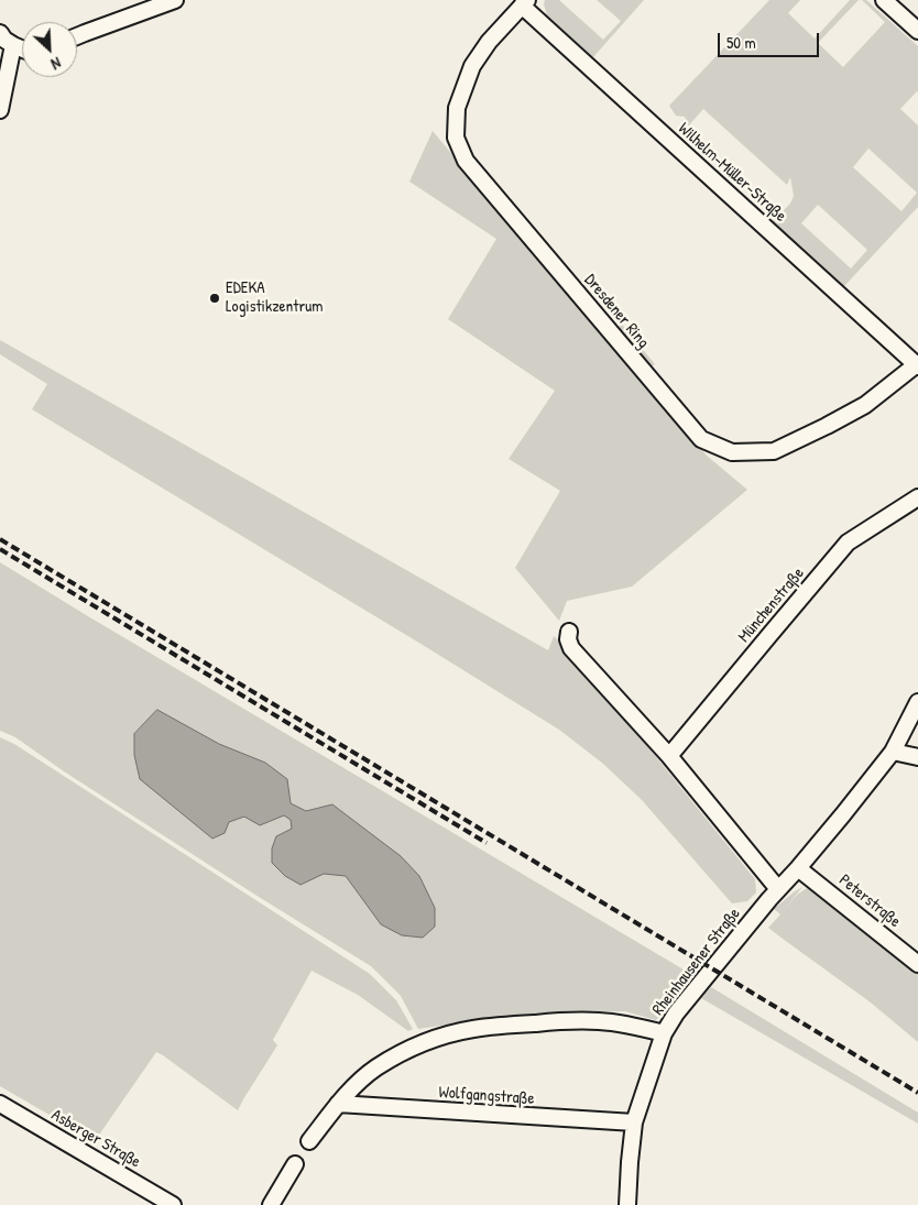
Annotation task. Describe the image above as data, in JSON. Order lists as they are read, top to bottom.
{
  "streets": {
    "street": [
      "Wilhelm-Müller-Straße",
      "Dresdener Ring",
      "Münchenstraße",
      "Peterstraße",
      "Rheinhausener Straße",
      "Wolfgangstraße",
      "Asberger Straße"
    ]
  },
  "crossings": [
    ["Wilhelm-Müller-Straße", "Dresdener Ring"],
    ["Peterstraße", "Rheinhausener Straße"],
    ["Rheinhausener Straße", "Wolfgangstraße"]
  ],
  "places": ["EDEKA Logistikzentrum"],
  "scale_bar": "50 m",
  "north": "bottom right"
}
